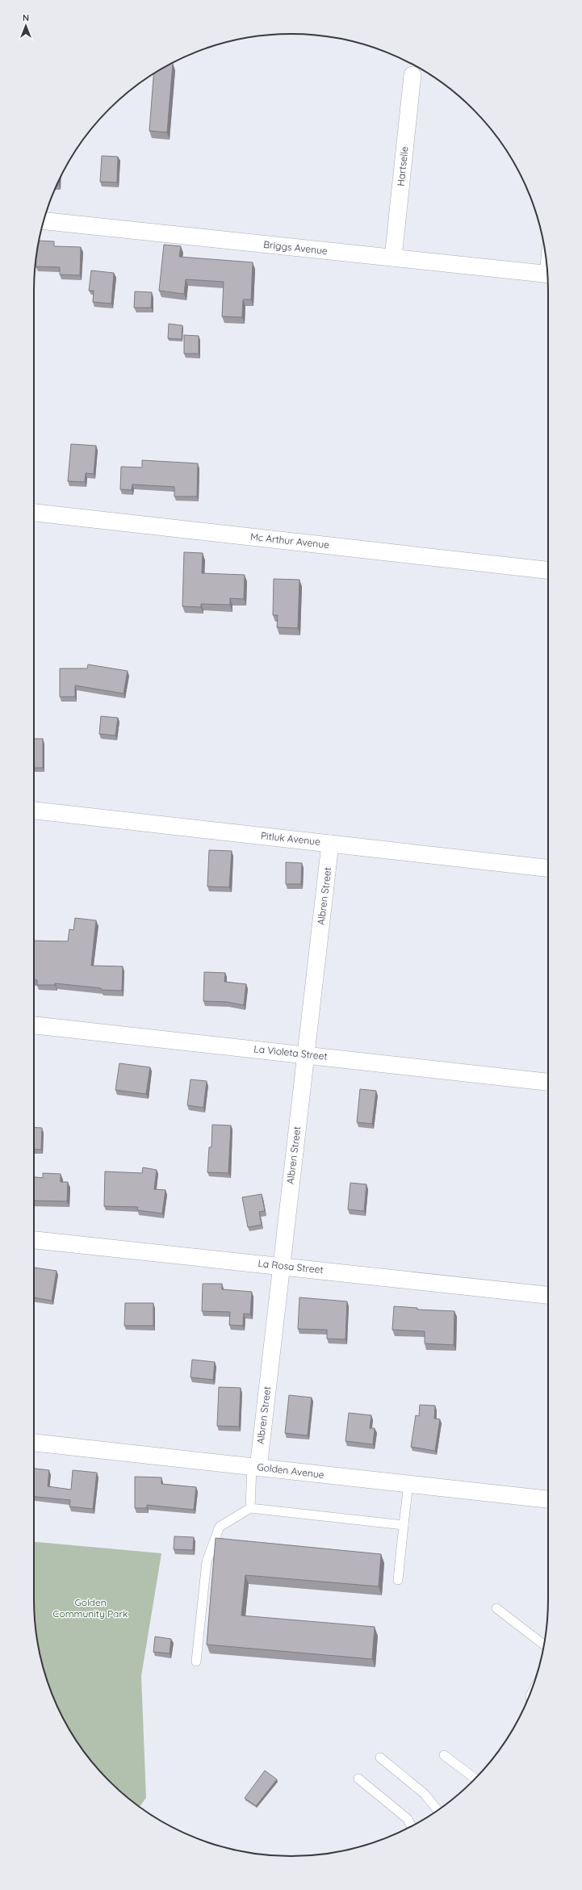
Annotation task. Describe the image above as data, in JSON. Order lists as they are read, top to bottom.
{
  "streets": {
    "street": [
      "Hartselle",
      "Briggs Avenue",
      "Mc Arthur Avenue",
      "Pitluk Avenue",
      "Albren Street",
      "La Violeta Street",
      "La Rosa Street",
      "Golden Avenue"
    ]
  },
  "crossings": [
    ["Hartselle", "Briggs Avenue"],
    ["Pitluk Avenue", "Albren Street"],
    ["Albren Street", "La Violeta Street"],
    ["Albren Street", "La Rosa Street"],
    ["Albren Street", "Golden Avenue"]
  ],
  "parks": ["Golden Community Park"],
  "north": "top"
}
